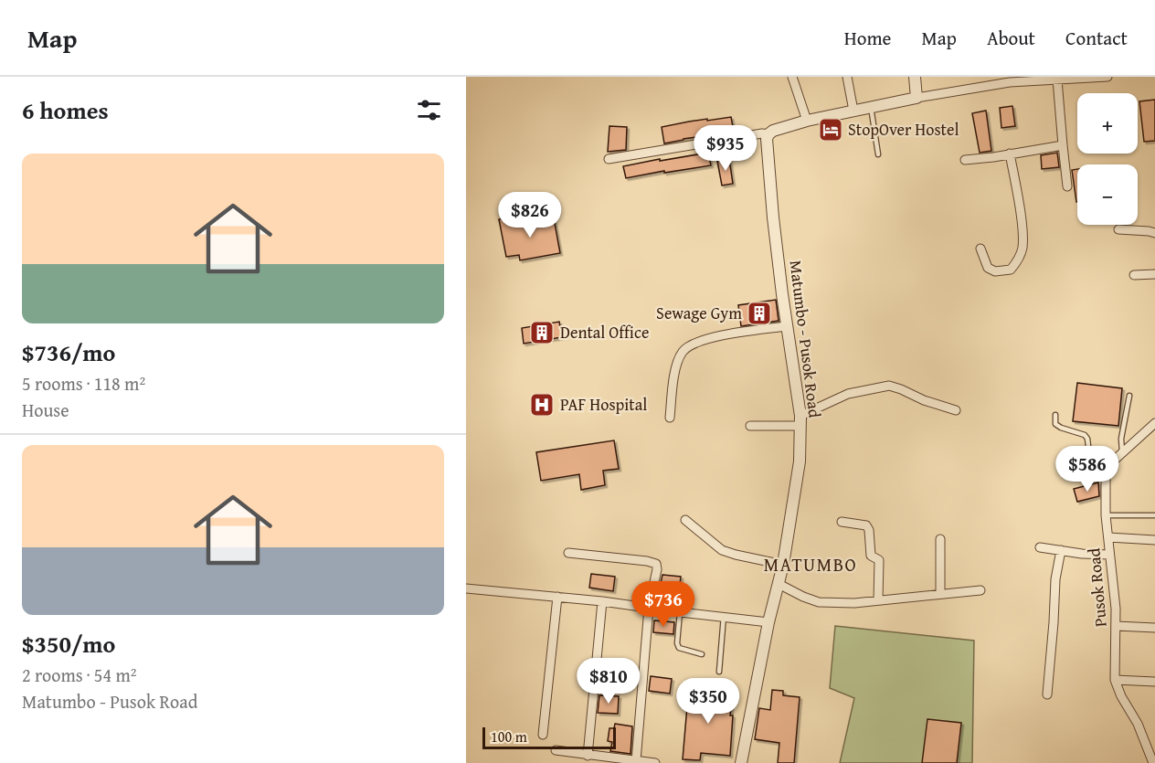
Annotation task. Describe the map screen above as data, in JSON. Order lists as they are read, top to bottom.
{
  "streets": {
    "street": ["Matumbo - Pusok Road", "Pusok Road"]
  },
  "districts": ["MATUMBO"],
  "places": {
    "hotel": ["StopOver Hostel"],
    "building": ["Sewage Gym", "Dental Office"],
    "hospital": ["PAF Hospital"]
  },
  "scale_bar": "100 m",
  "page": {
    "header": "Map",
    "nav": [
      "Home",
      "Map",
      "About",
      "Contact"
    ],
    "heading": "6 homes",
    "map_buttons": ["+", "−"],
    "price": [
      "$935",
      "$826",
      "$586",
      "$736",
      "$810",
      "$350"
    ],
    "list": [
      {
        "name": "$736/mo",
        "note": "5 rooms · 118 m² · House"
      },
      {
        "name": "$350/mo",
        "note": "2 rooms · 54 m² · Matumbo - Pusok Road"
      }
    ],
    "scale": "100 m"
  }
}
